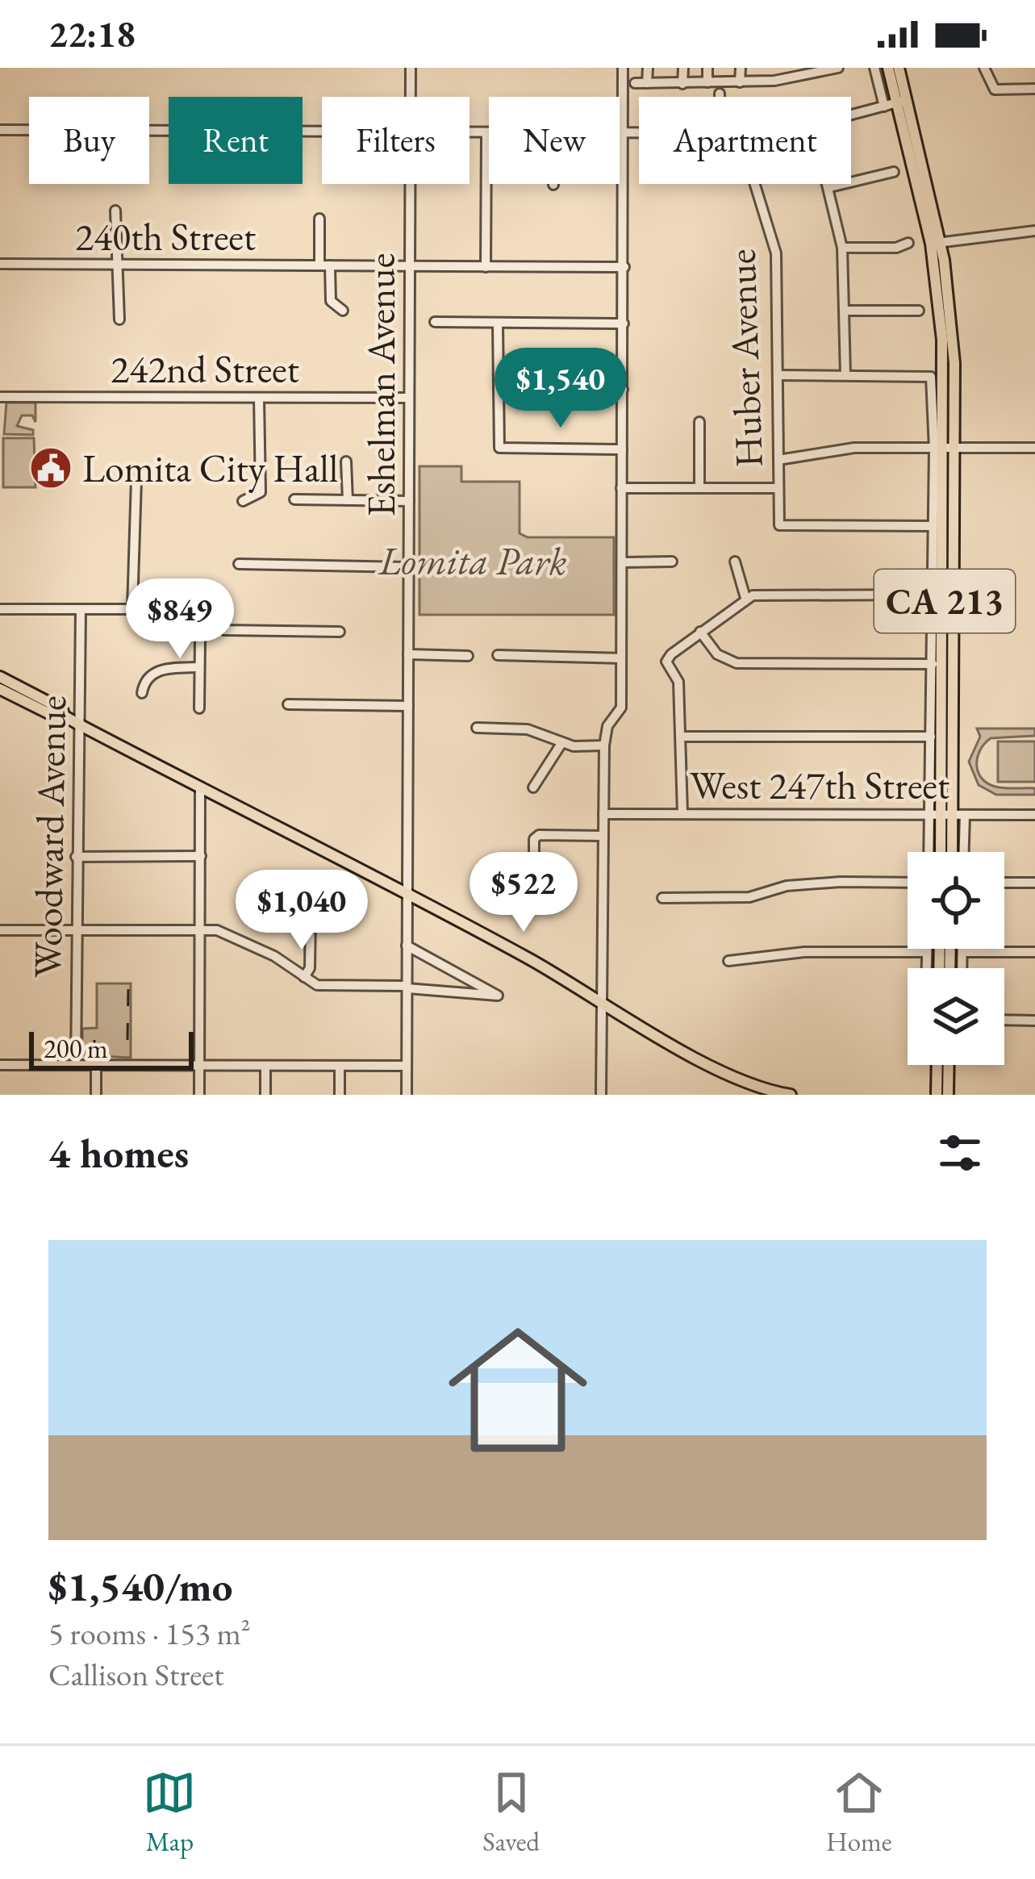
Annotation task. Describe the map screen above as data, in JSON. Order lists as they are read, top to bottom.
{
  "streets": {
    "main road": ["CA 213"],
    "street": [
      "240th Street",
      "Huber Avenue",
      "242nd Street",
      "Eshelman Avenue",
      "West 247th Street",
      "Woodward Avenue"
    ]
  },
  "crossings": [
    ["240th Street", "Eshelman Avenue"],
    ["242nd Street", "Eshelman Avenue"],
    ["CA 213", "West 247th Street"]
  ],
  "parks": ["Lomita Park"],
  "places": {
    "public building": ["Lomita City Hall"]
  },
  "scale_bar": "200 m",
  "page": {
    "status": "22:18",
    "chip": [
      "Buy",
      "Rent",
      "Filters",
      "New",
      "Apartment"
    ],
    "price": [
      "$1,540",
      "$849",
      "$522",
      "$1,040"
    ],
    "scale": "200 m",
    "heading": "4 homes",
    "list": [
      {
        "name": "$1,540/mo",
        "note": "5 rooms · 153 m² · Callison Street"
      }
    ],
    "tabs": ["Map", "Saved", "Home"]
  }
}
